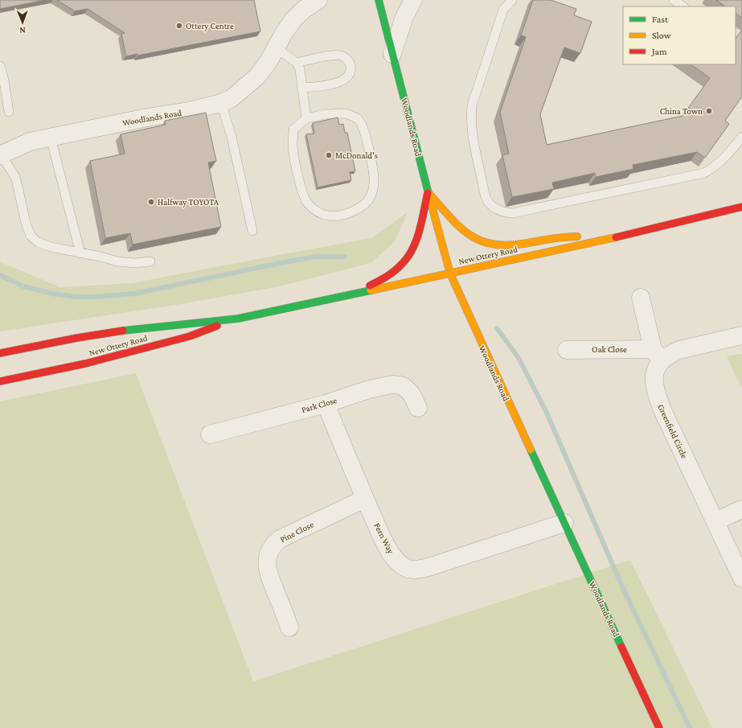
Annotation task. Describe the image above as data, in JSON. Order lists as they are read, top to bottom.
{
  "streets": {
    "main road": ["Woodlands Road", "New Ottery Road"],
    "street": [
      "Oak Close",
      "Park Close",
      "Greenfield Circle",
      "Pine Close",
      "Fern Way"
    ]
  },
  "crossings": [
    ["Woodlands Road", "New Ottery Road"],
    ["Woodlands Road", "Fern Way"],
    ["Oak Close", "Greenfield Circle"],
    ["Park Close", "Fern Way"],
    ["Pine Close", "Fern Way"]
  ],
  "places": [
    "Ottery Centre",
    "China Town",
    "McDonald's",
    "Halfway TOYOTA"
  ],
  "legend": ["Fast", "Slow", "Jam"],
  "north": "bottom"
}
